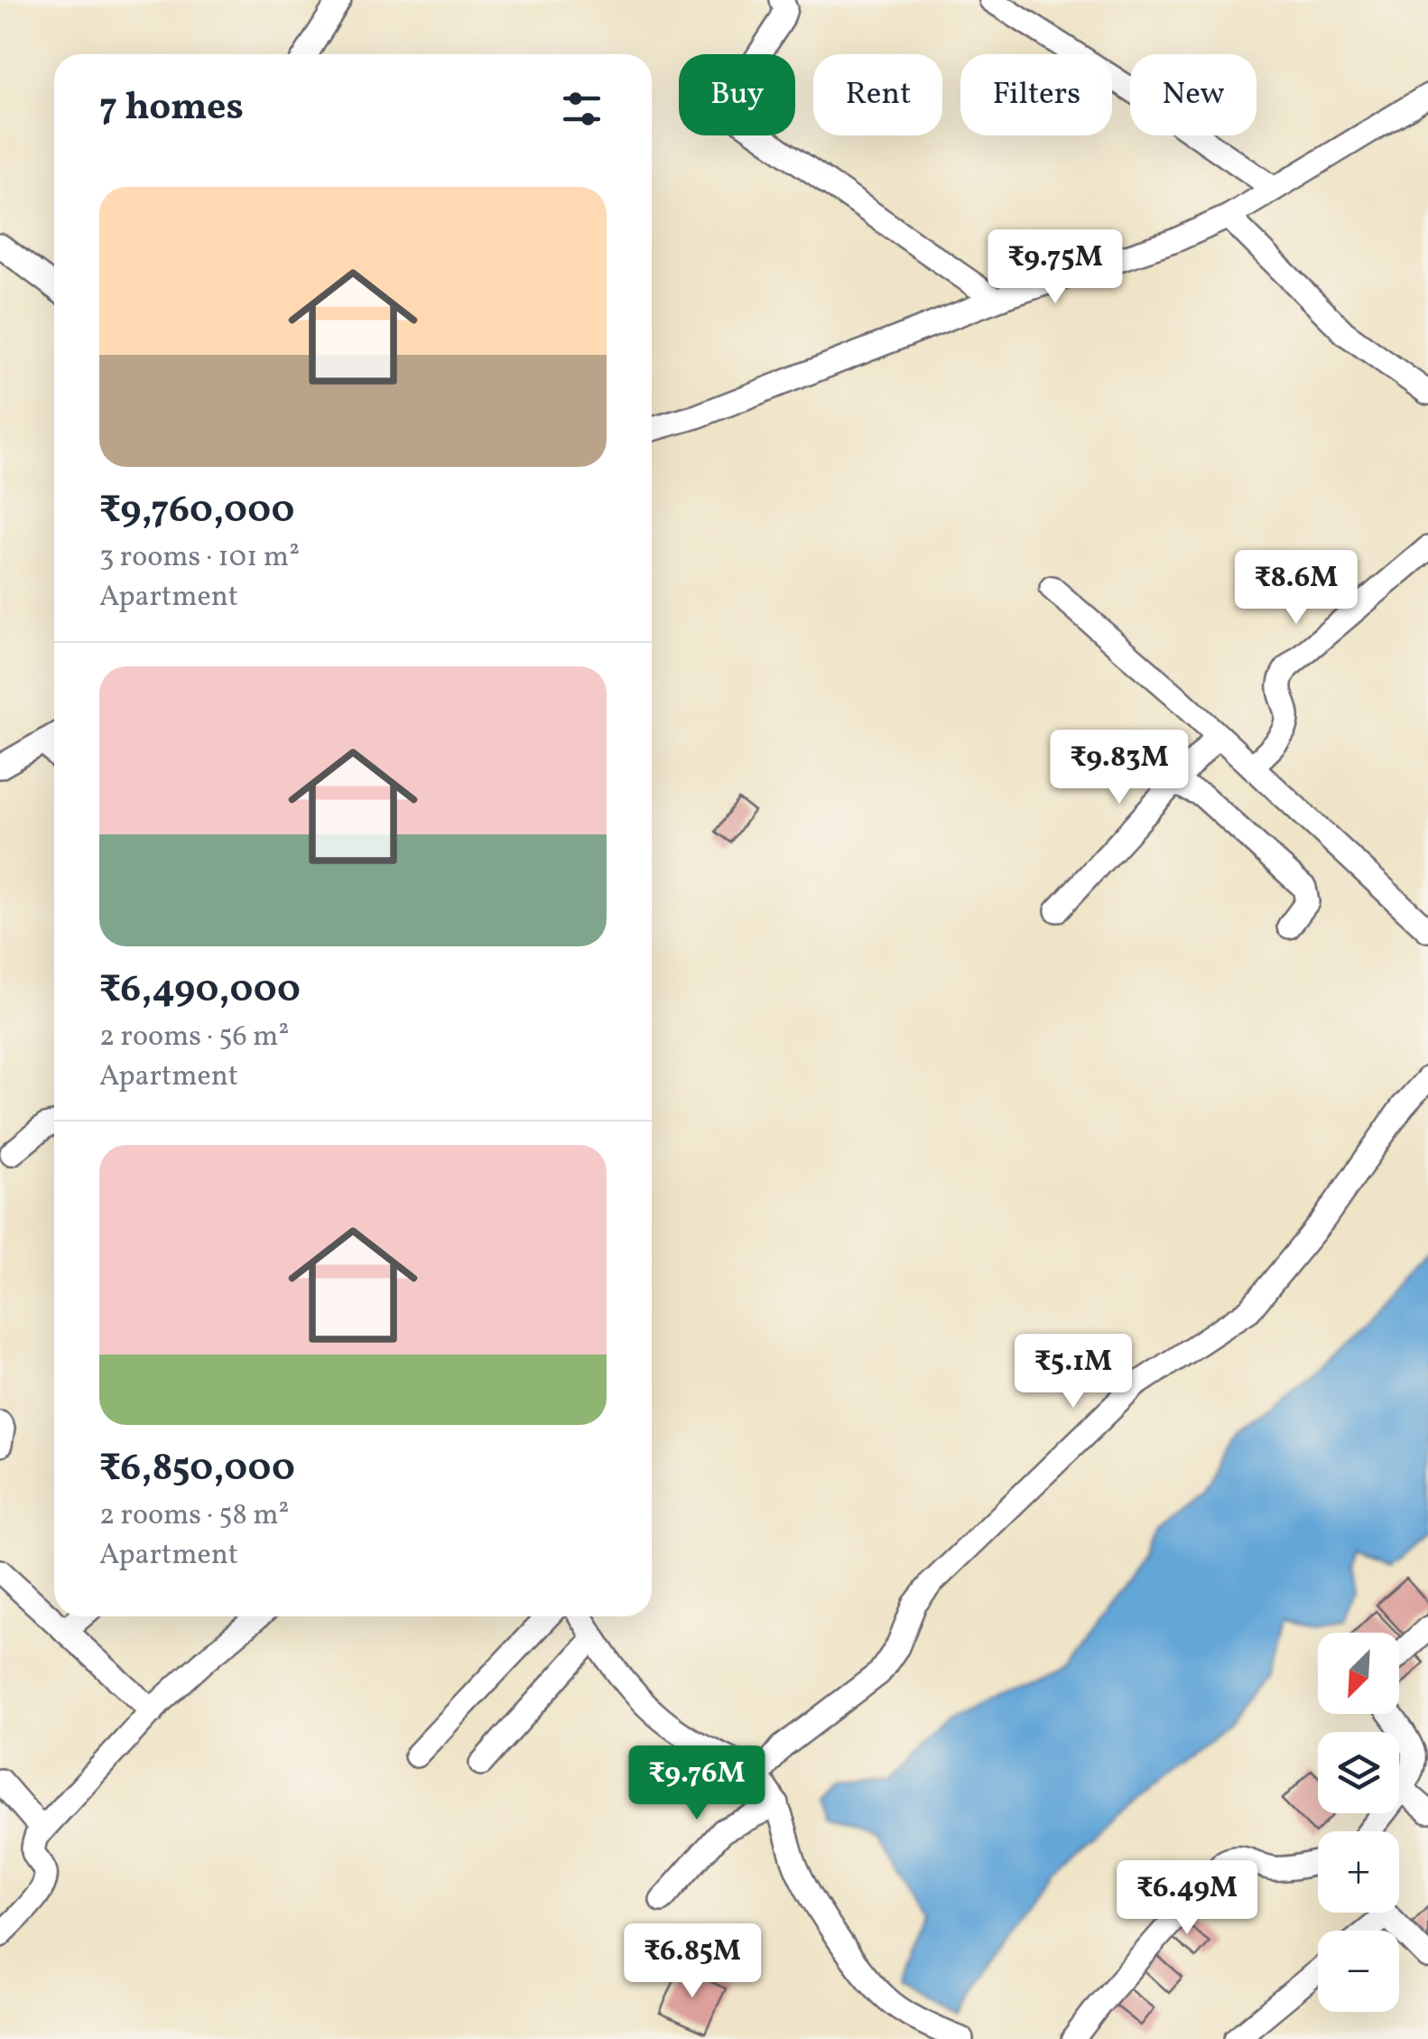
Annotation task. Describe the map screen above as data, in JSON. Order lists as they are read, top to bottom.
{
  "north": "bottom left",
  "page": {
    "chip": [
      "Buy",
      "Rent",
      "Filters",
      "New"
    ],
    "heading": "7 homes",
    "list": [
      {
        "name": "₹9,760,000",
        "note": "3 rooms · 101 m² · Apartment"
      },
      {
        "name": "₹6,490,000",
        "note": "2 rooms · 56 m² · Apartment"
      },
      {
        "name": "₹6,850,000",
        "note": "2 rooms · 58 m² · Apartment"
      }
    ],
    "price": [
      "₹9.75M",
      "₹8.6M",
      "₹9.83M",
      "₹5.1M",
      "₹9.76M",
      "₹6.49M",
      "₹6.85M"
    ],
    "map_buttons": ["+", "−"]
  }
}
